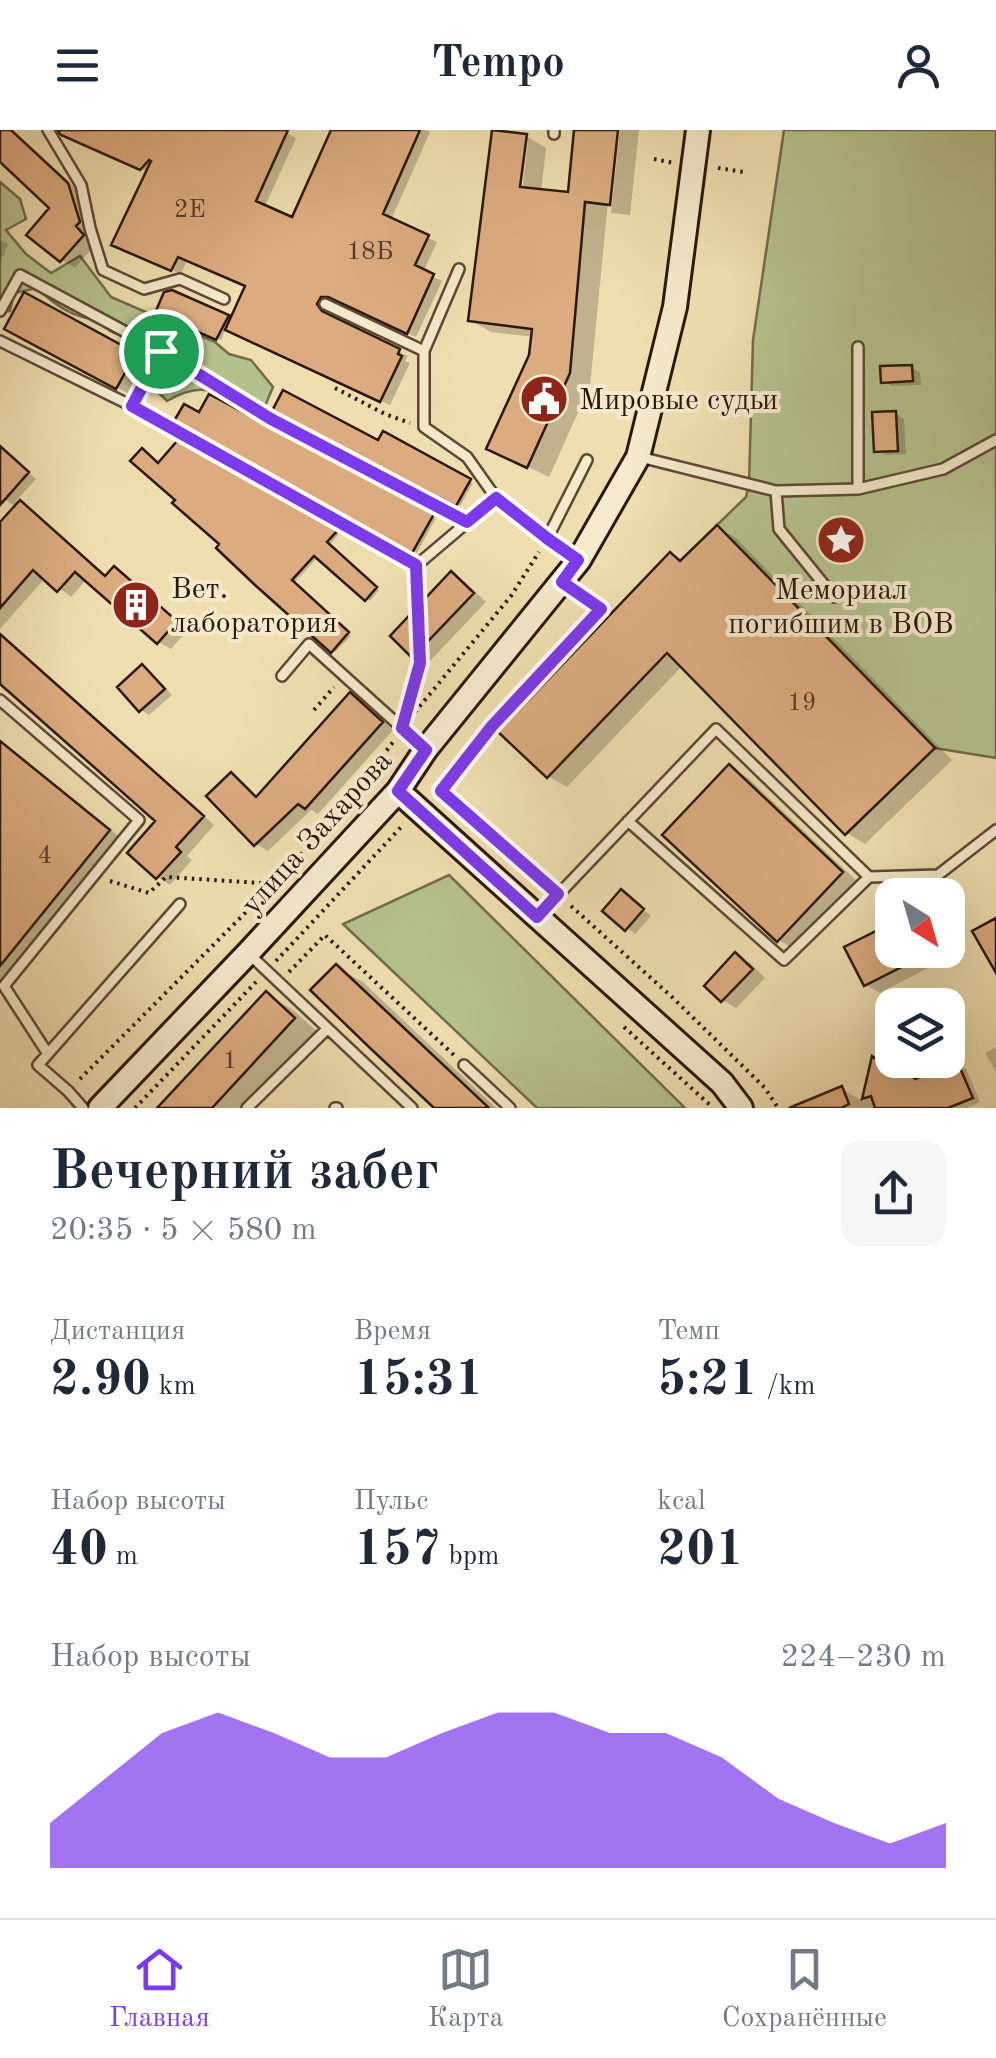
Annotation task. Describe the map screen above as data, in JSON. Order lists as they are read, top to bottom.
{
  "streets": {
    "main road": ["улица Захарова"]
  },
  "places": {
    "public building": ["Мировые судьи"],
    "place": ["Мемориал погибшим в ВОВ"],
    "building": ["Вет. лаборатория"]
  },
  "house_numbers": [
    "2Е",
    "18Б",
    "19",
    "4",
    "1"
  ],
  "north": "bottom right",
  "page": {
    "header": "Tempo",
    "heading": ["Вечерний забег", "20:35 · 5 × 580 m"],
    "stats": [
      ["Дистанция", "2.90 km"],
      ["Время", "15:31"],
      ["Темп", "5:21 /km"],
      ["Набор высоты", "40 m"],
      ["Пульс", "157 bpm"],
      ["kcal", "201"]
    ],
    "chart": ["Набор высоты", "224–230 m"],
    "tabs": ["Главная", "Карта", "Сохранённые"]
  }
}
